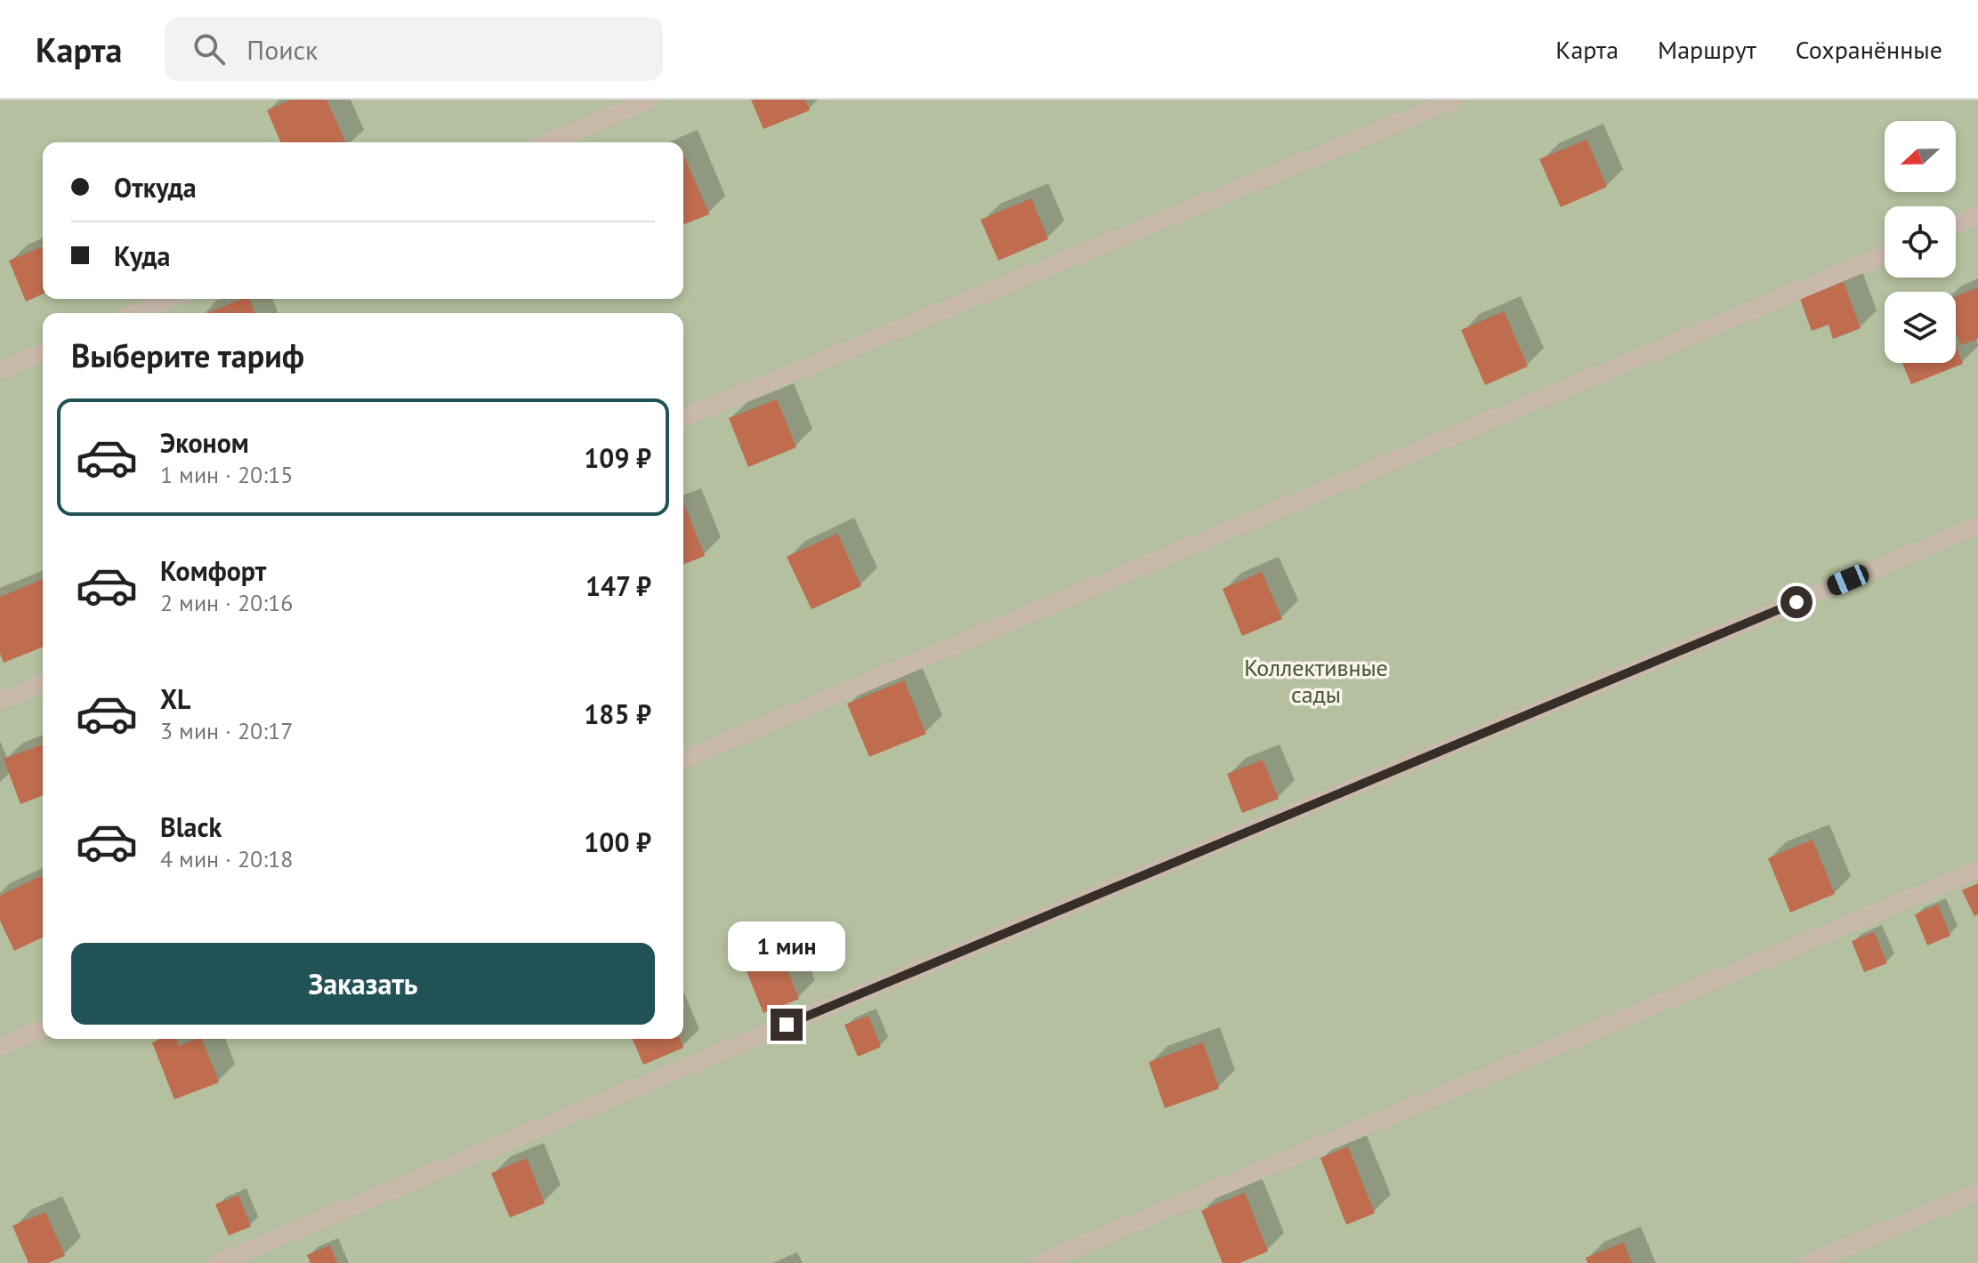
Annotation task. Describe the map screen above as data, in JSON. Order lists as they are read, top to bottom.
{
  "parks": ["Коллективные сады"],
  "north": "left",
  "page": {
    "header": "Карта",
    "search": "Поиск",
    "nav": ["Карта", "Маршрут", "Сохранённые"],
    "banner": ["Откуда", "Куда"],
    "heading": "Выберите тариф",
    "list": [
      {
        "name": "Эконом",
        "note": "1 мин · 20:15",
        "value": "109 ₽"
      },
      {
        "name": "Комфорт",
        "note": "2 мин · 20:16",
        "value": "147 ₽"
      },
      {
        "name": "XL",
        "note": "3 мин · 20:17",
        "value": "185 ₽"
      },
      {
        "name": "Black",
        "note": "4 мин · 20:18",
        "value": "100 ₽"
      }
    ],
    "bubble": "1 мин",
    "buttons": "Заказать"
  }
}
